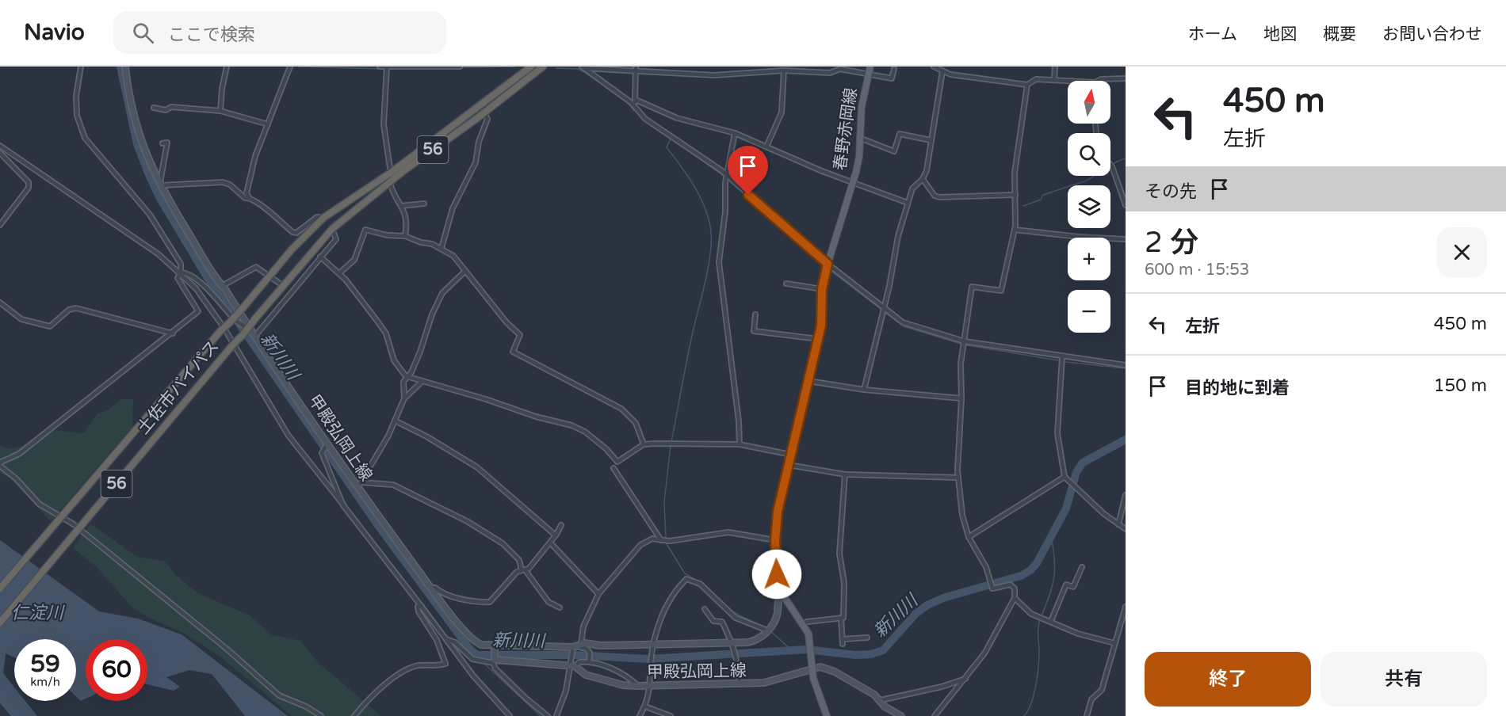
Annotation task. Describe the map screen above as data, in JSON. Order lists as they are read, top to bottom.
{
  "streets": {
    "highway": ["56", "土佐市バイパス"],
    "main road": ["春野赤岡線", "甲殿弘岡上線"]
  },
  "crossings": [
    ["春野赤岡線", "甲殿弘岡上線"],
    ["56", "土佐市バイパス"]
  ],
  "water": ["新川川", "仁淀川"],
  "north": "top",
  "page": {
    "header": "Navio",
    "search": "ここで検索",
    "nav": [
      "ホーム",
      "地図",
      "概要",
      "お問い合わせ"
    ],
    "turn": ["450 m", "左折"],
    "map_buttons": ["+", "−"],
    "then": "その先",
    "heading": ["2 分", "600 m · 15:53"],
    "list": [
      {
        "name": "左折",
        "value": "450 m"
      },
      {
        "name": "目的地に到着",
        "value": "150 m"
      }
    ],
    "speed": "59 km/h",
    "limit": "60",
    "buttons": ["終了", "共有"]
  }
}
